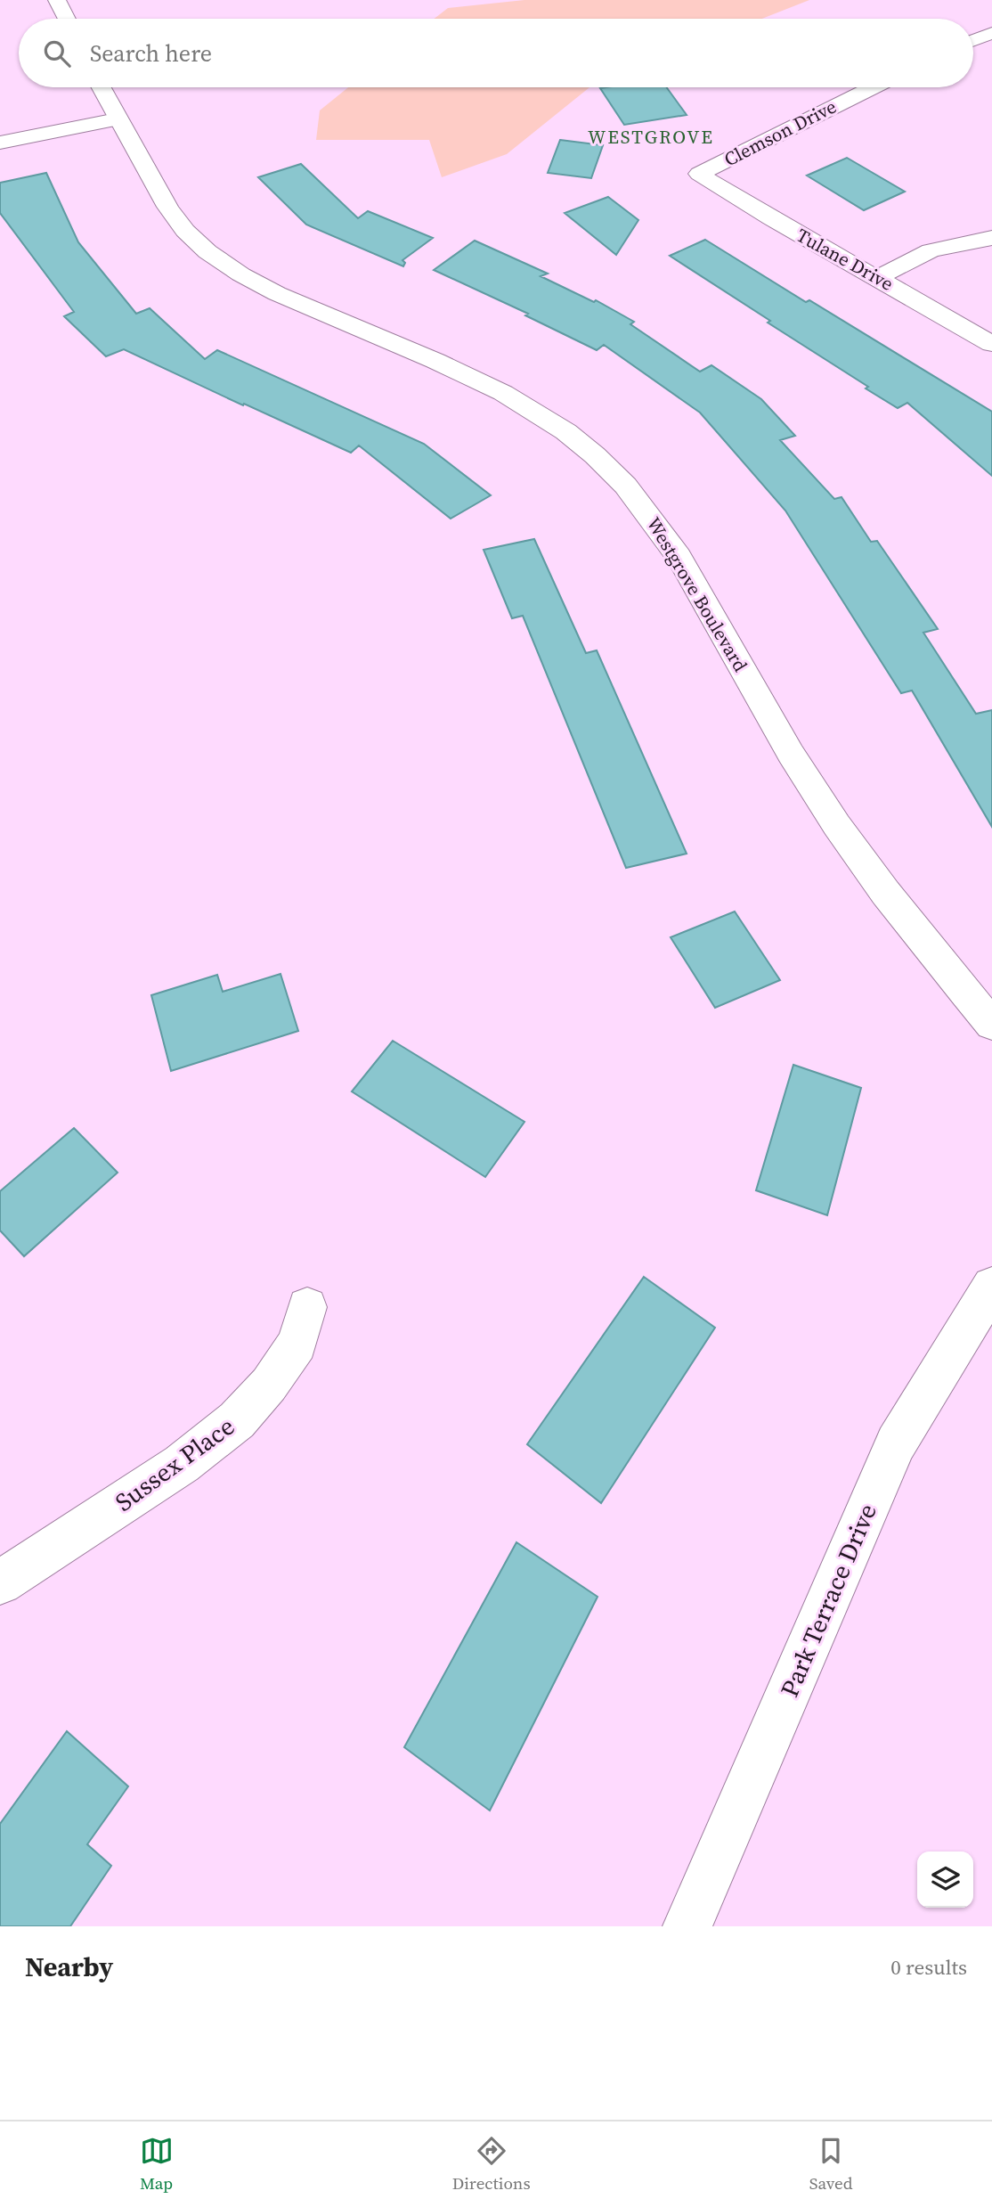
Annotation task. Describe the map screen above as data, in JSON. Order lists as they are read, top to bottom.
{
  "streets": {
    "street": [
      "Clemson Drive",
      "Tulane Drive",
      "Westgrove Boulevard",
      "Sussex Place",
      "Park Terrace Drive"
    ]
  },
  "crossings": [
    ["Clemson Drive", "Tulane Drive"]
  ],
  "districts": ["WESTGROVE"],
  "page": {
    "search": "Search here",
    "heading": ["Nearby", "0 results"],
    "nav": ["Map", "Directions", "Saved"]
  }
}
